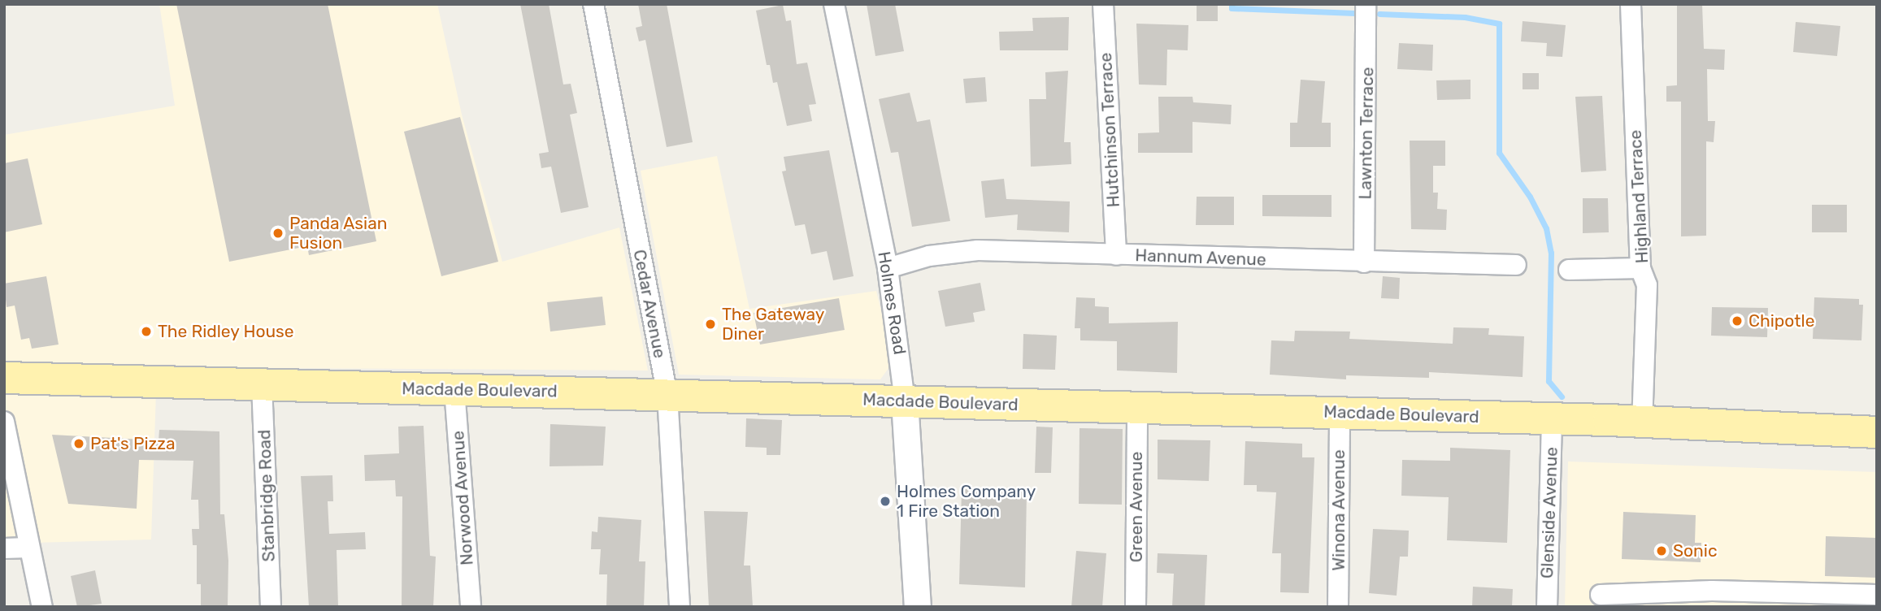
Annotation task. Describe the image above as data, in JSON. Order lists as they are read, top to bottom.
{
  "streets": {
    "main road": ["Macdade Boulevard"],
    "street": [
      "Hutchinson Terrace",
      "Lawnton Terrace",
      "Highland Terrace",
      "Hannum Avenue",
      "Holmes Road",
      "Cedar Avenue",
      "Stanbridge Road",
      "Norwood Avenue",
      "Green Avenue",
      "Winona Avenue",
      "Glenside Avenue"
    ]
  },
  "crossings": [
    ["Hutchinson Terrace", "Hannum Avenue"],
    ["Lawnton Terrace", "Hannum Avenue"],
    ["Highland Terrace", "Macdade Boulevard"],
    ["Hannum Avenue", "Holmes Road"],
    ["Holmes Road", "Macdade Boulevard"],
    ["Cedar Avenue", "Macdade Boulevard"],
    ["Macdade Boulevard", "Stanbridge Road"],
    ["Macdade Boulevard", "Norwood Avenue"],
    ["Macdade Boulevard", "Green Avenue"],
    ["Macdade Boulevard", "Winona Avenue"],
    ["Macdade Boulevard", "Glenside Avenue"]
  ],
  "places": [
    "Panda Asian Fusion",
    "Chipotle",
    "The Gateway Diner",
    "The Ridley House",
    "Pat's Pizza",
    "Holmes Company 1 Fire Station",
    "Sonic"
  ]
}
